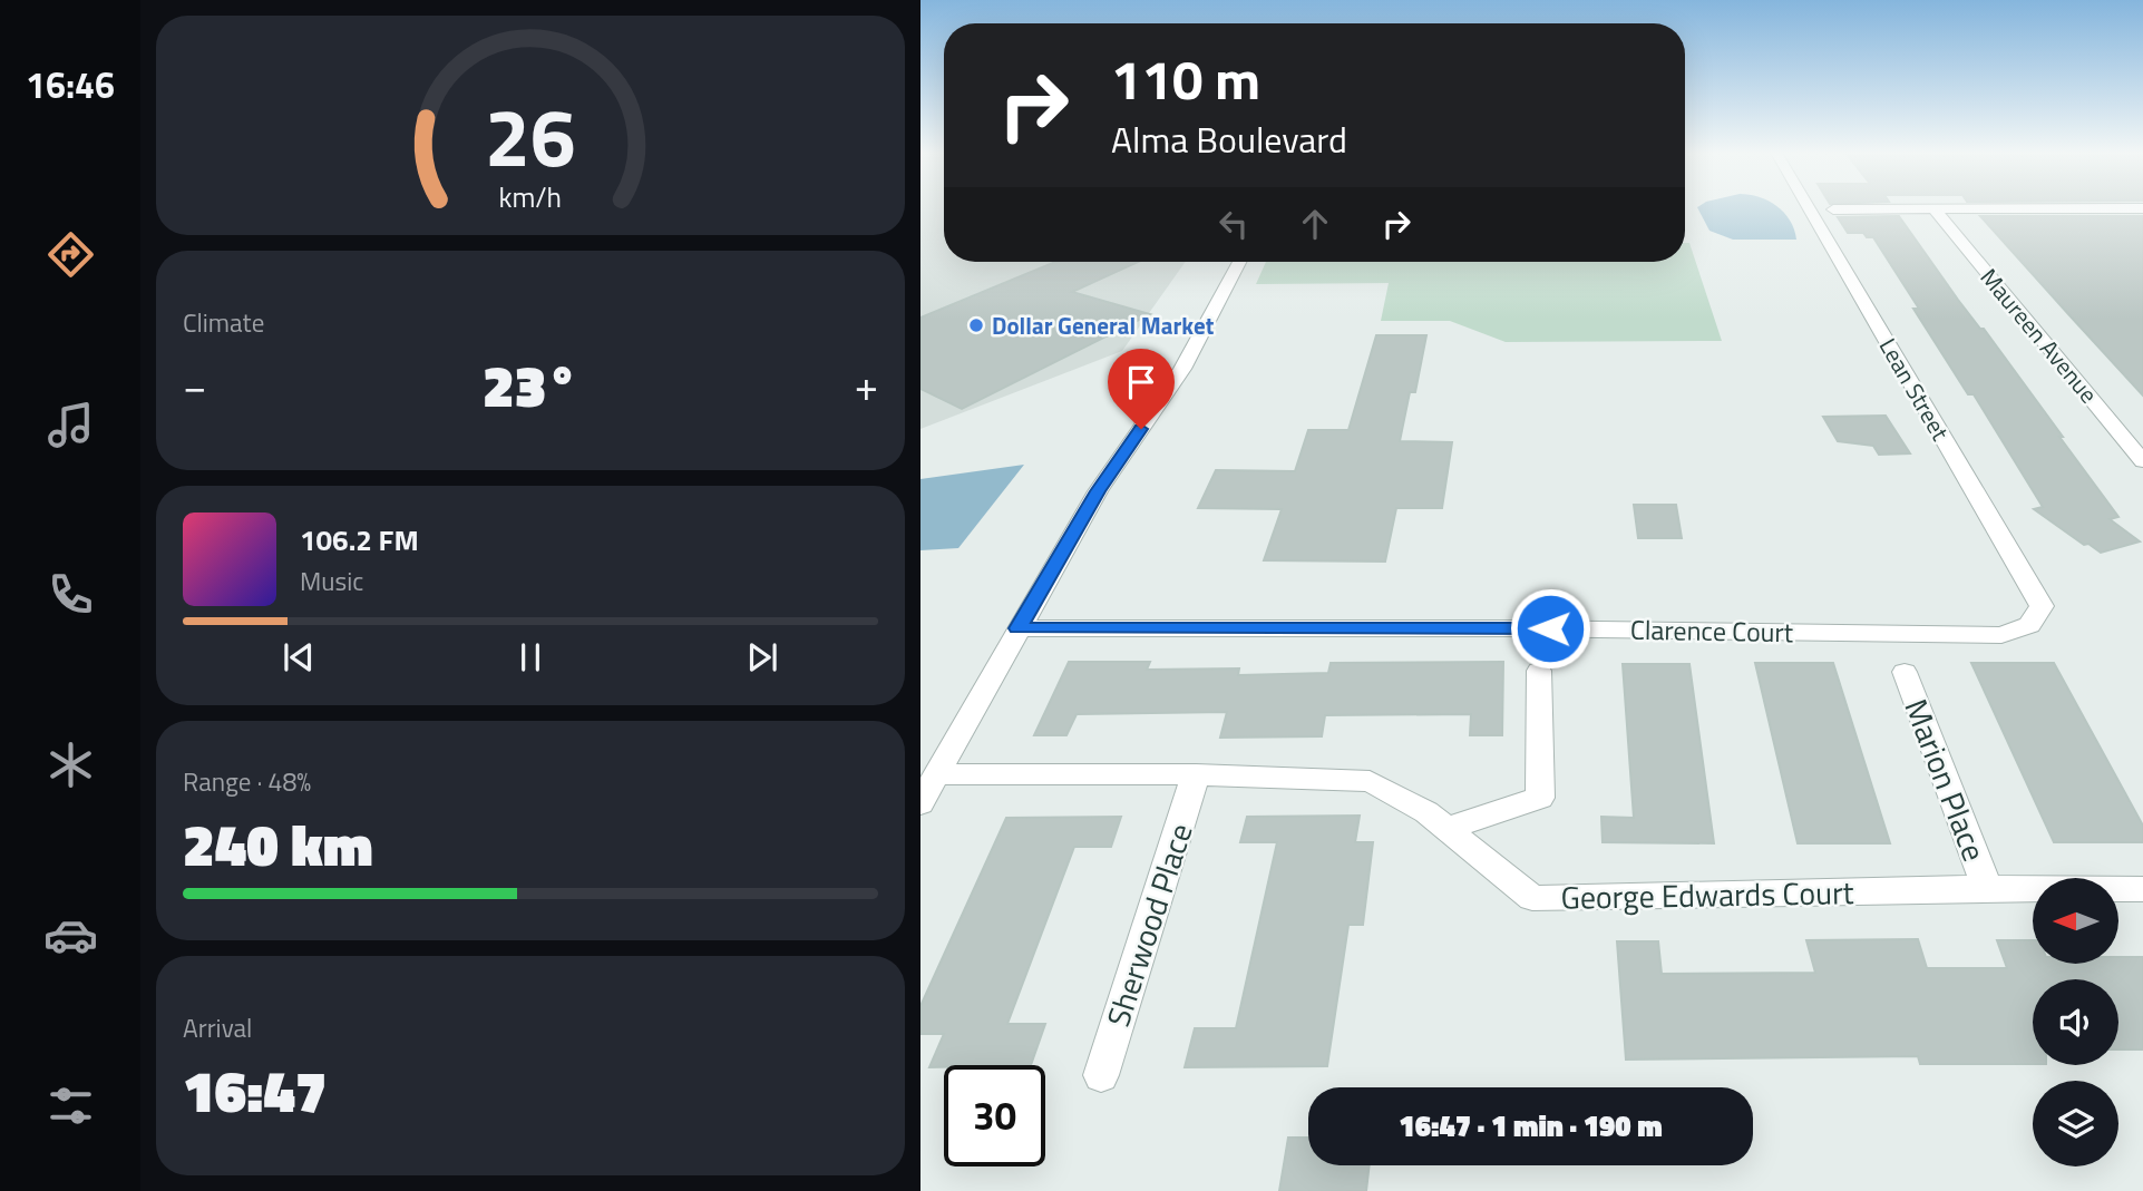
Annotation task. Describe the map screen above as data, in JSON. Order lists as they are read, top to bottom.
{
  "streets": {
    "street": [
      "Maureen Avenue",
      "Lean Street",
      "Clarence Court",
      "Marion Place",
      "George Edwards Court",
      "Sherwood Place"
    ]
  },
  "crossings": [
    ["Lean Street", "Clarence Court"],
    ["Marion Place", "George Edwards Court"],
    ["George Edwards Court", "Sherwood Place"]
  ],
  "places": ["Dollar General Market"],
  "north": "left",
  "page": {
    "tabs": "16:46",
    "turn": ["110 m", "Alma Boulevard"],
    "tile": [
      "Climate",
      ["Range · 48%", "240 km"],
      ["Arrival", "16:47"]
    ],
    "heat": ["−", "23°", "+"],
    "song": ["106.2 FM", "Music"],
    "limit": "30",
    "trip": "16:47 · 1 min · 190 m",
    "gauge": ["26", "km/h"]
  }
}
